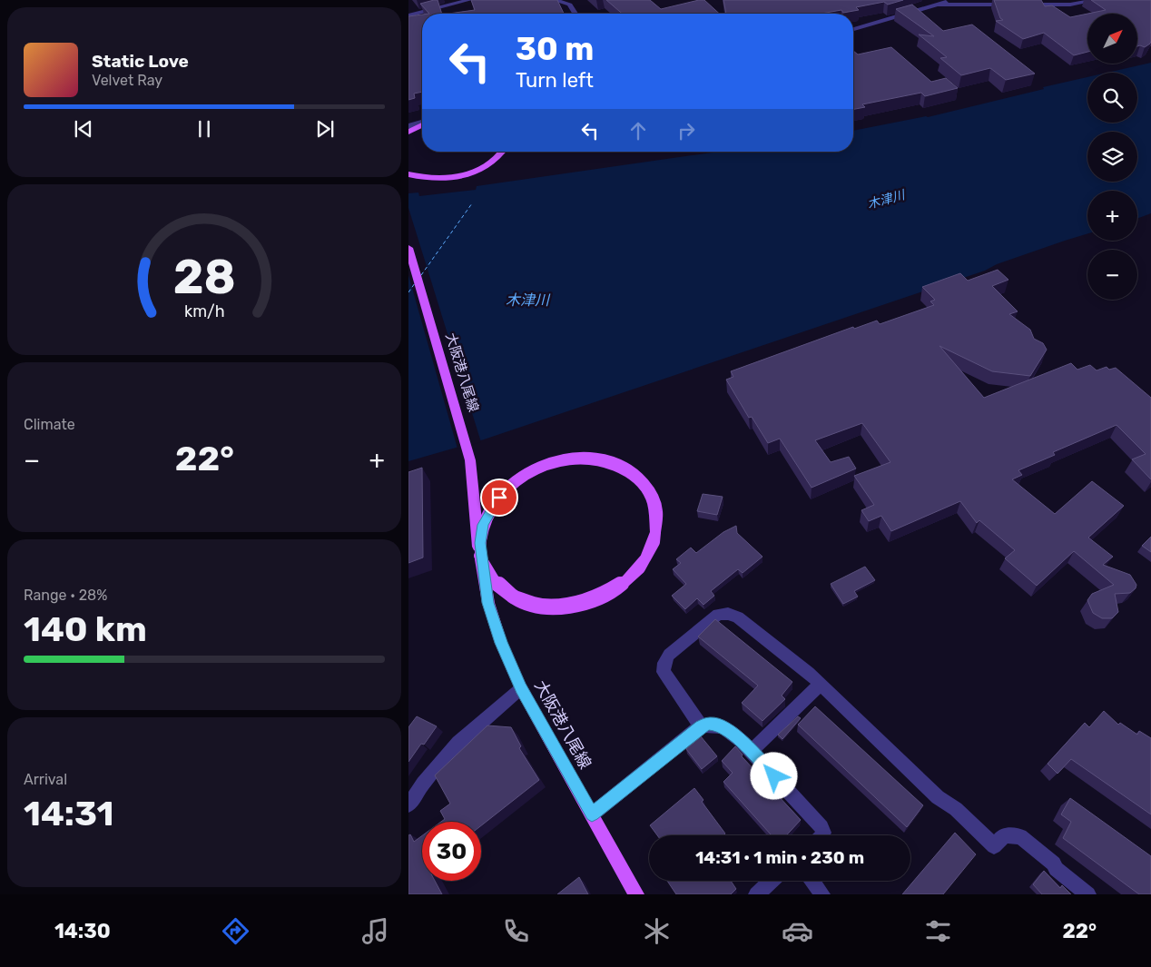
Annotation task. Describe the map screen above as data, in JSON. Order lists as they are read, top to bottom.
{
  "streets": {
    "main road": ["大阪港八尾線"]
  },
  "water": ["木津川"],
  "north": "top right",
  "page": {
    "map_buttons": ["+", "−"],
    "turn": ["30 m", "Turn left"],
    "song": ["Static Love", "Velvet Ray"],
    "tile": [
      "Climate",
      ["Range · 28%", "140 km"],
      ["Arrival", "14:31"]
    ],
    "heat": ["−", "22°", "+"],
    "limit": "30",
    "trip": "14:31 · 1 min · 230 m",
    "tabs": ["14:30", "22°"],
    "gauge": ["28", "km/h"]
  }
}
